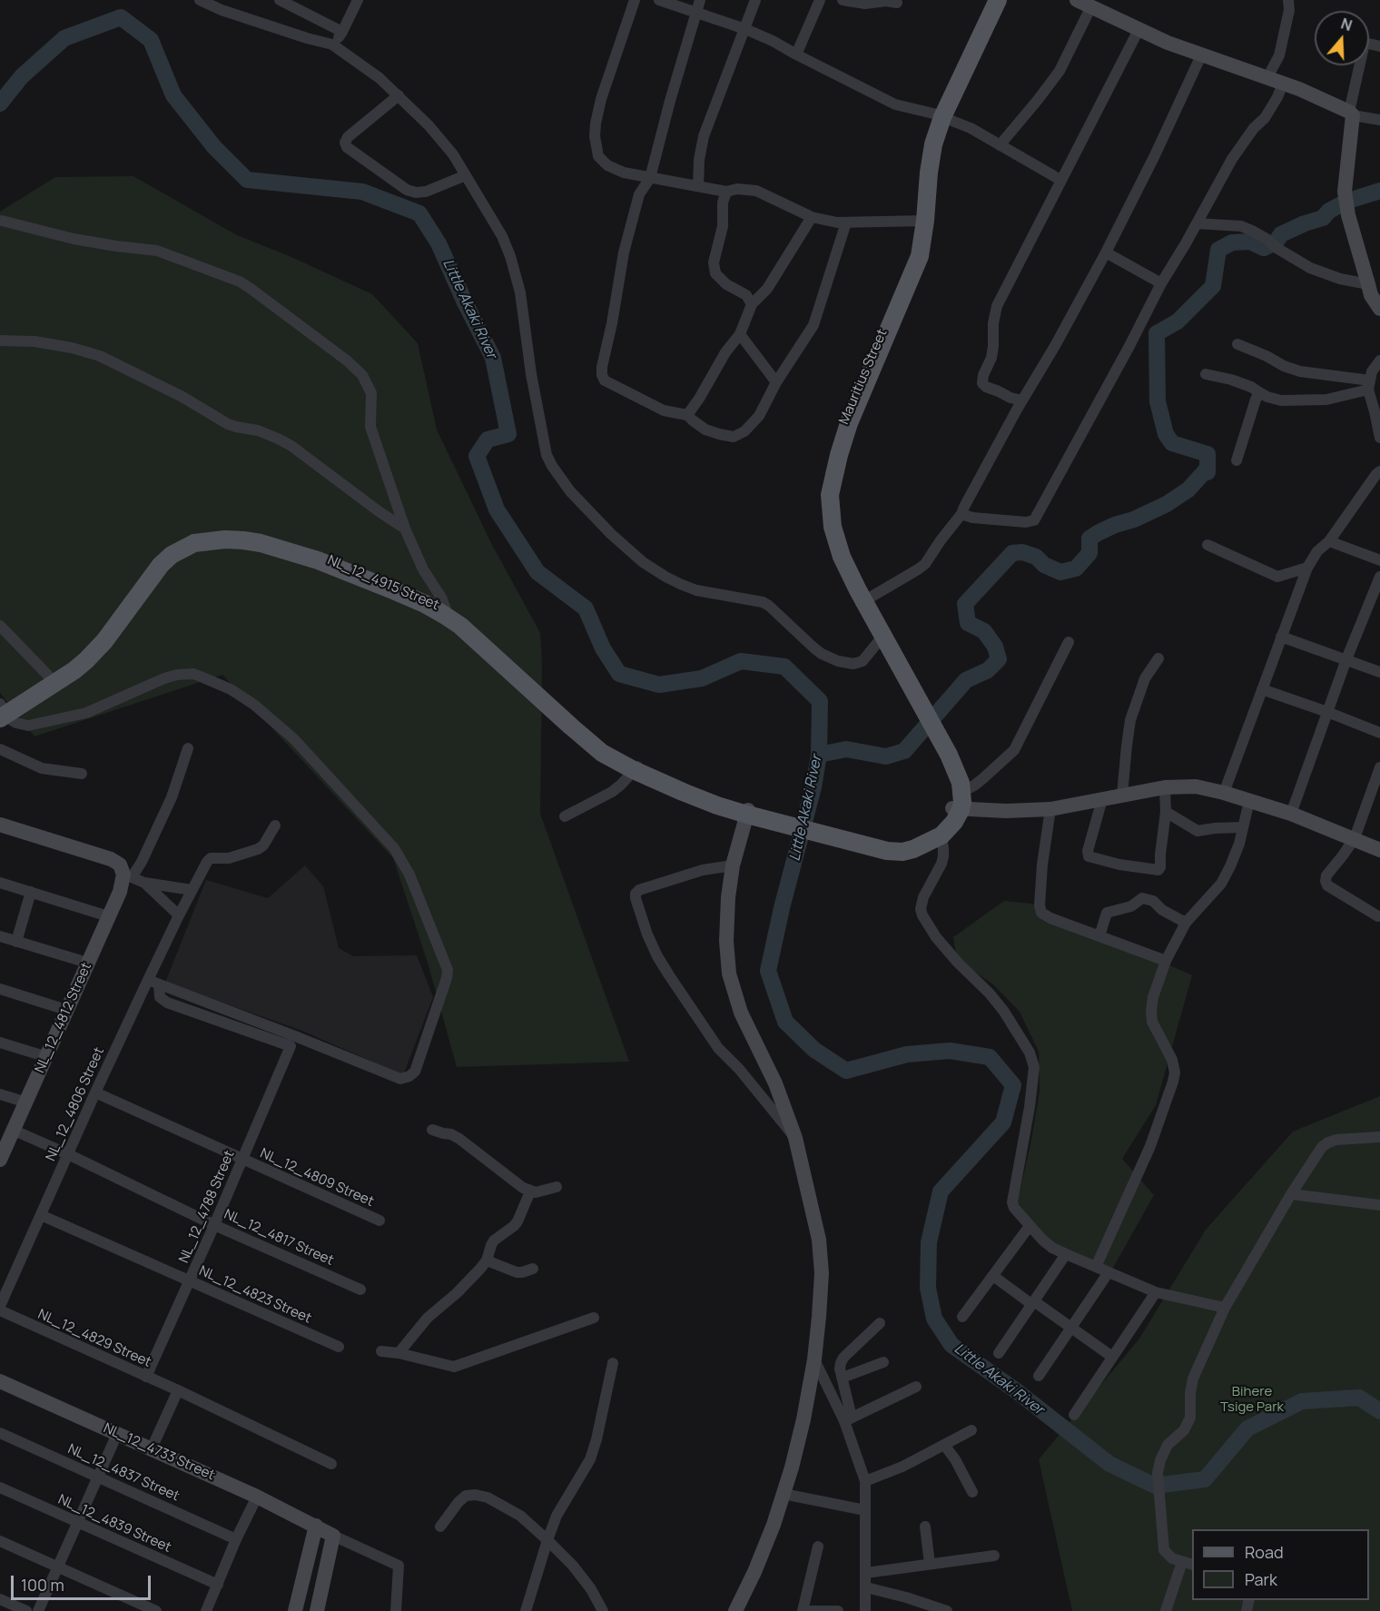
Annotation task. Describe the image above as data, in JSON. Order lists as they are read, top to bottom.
{
  "streets": {
    "main road": ["Mauritius Street", "NL_12_4915 Street"],
    "street": [
      "NL_12_4812 Street",
      "NL_12_4806 Street",
      "NL_12_4809 Street",
      "NL_12_4788 Street",
      "NL_12_4817 Street",
      "NL_12_4823 Street",
      "NL_12_4829 Street",
      "NL_12_4733 Street",
      "NL_12_4837 Street",
      "NL_12_4839 Street"
    ]
  },
  "crossings": [
    ["NL_12_4812 Street", "NL_12_4817 Street"],
    ["NL_12_4806 Street", "NL_12_4809 Street"],
    ["NL_12_4806 Street", "NL_12_4788 Street"],
    ["NL_12_4806 Street", "NL_12_4817 Street"],
    ["NL_12_4806 Street", "NL_12_4823 Street"],
    ["NL_12_4809 Street", "NL_12_4788 Street"],
    ["NL_12_4788 Street", "NL_12_4817 Street"],
    ["NL_12_4788 Street", "NL_12_4823 Street"],
    ["NL_12_4788 Street", "NL_12_4829 Street"]
  ],
  "water": ["Little Akaki River"],
  "parks": ["Bihere Tsige Park"],
  "legend": ["Road", "Park"],
  "scale_bar": "100 m",
  "north": "top"
}
